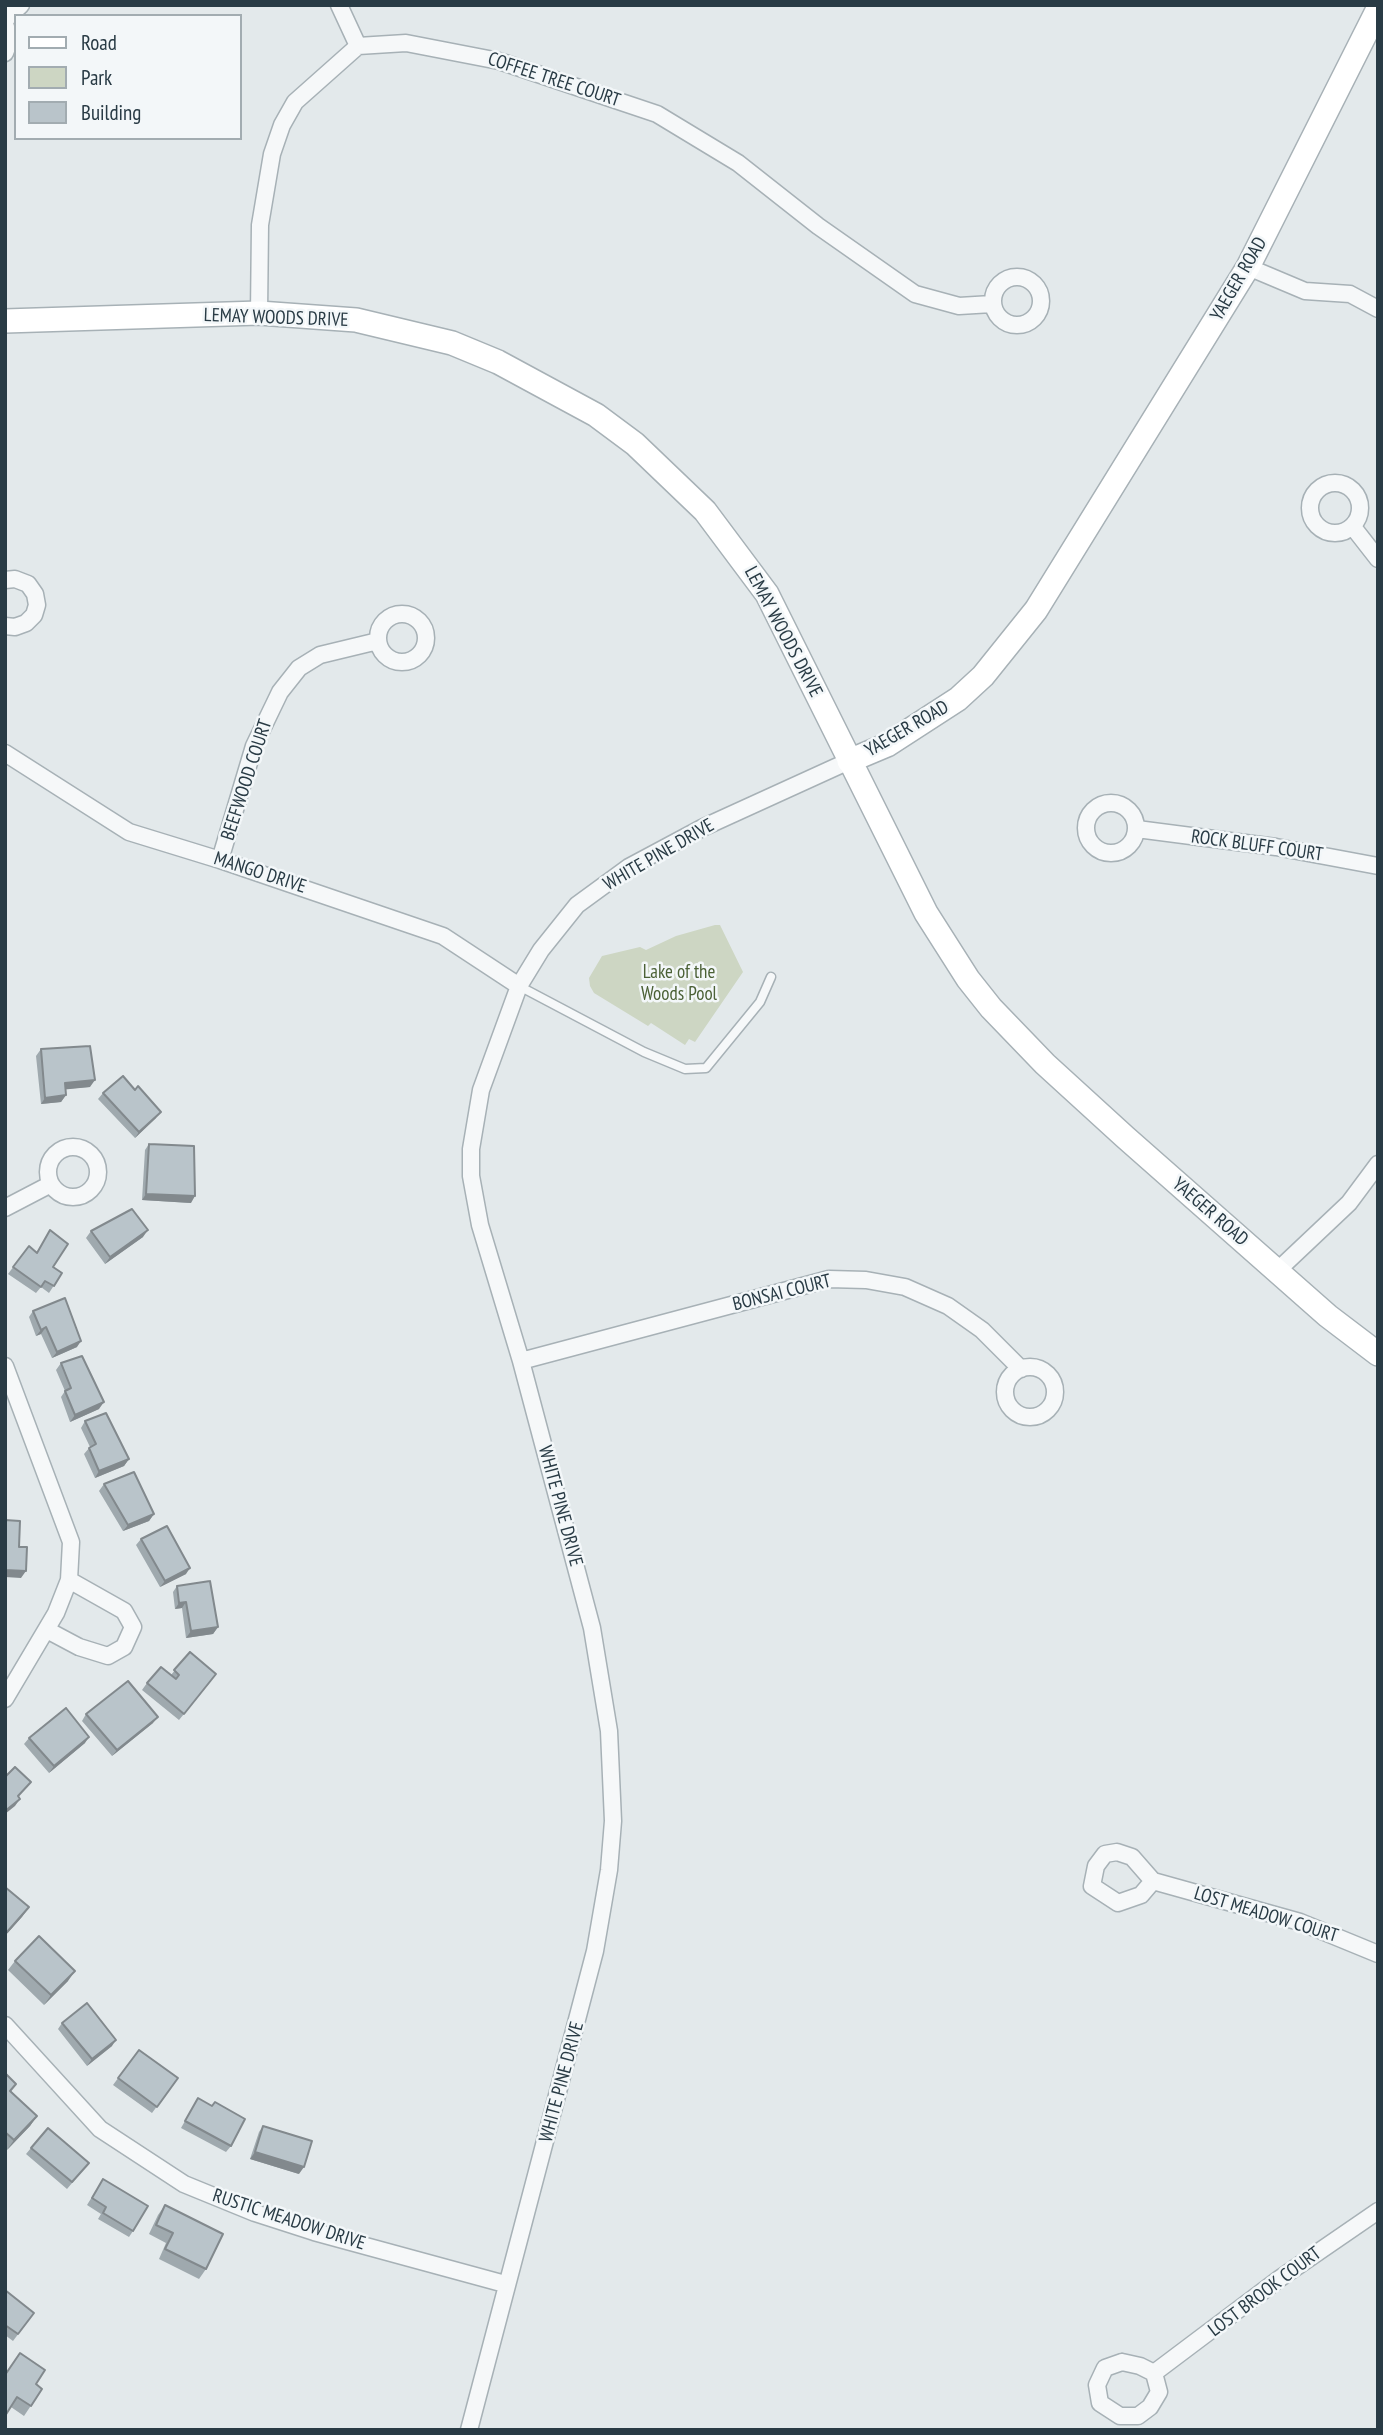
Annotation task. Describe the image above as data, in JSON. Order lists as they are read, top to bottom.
{
  "streets": {
    "street": [
      "COFFEE TREE COURT",
      "YAEGER ROAD",
      "LEMAY WOODS DRIVE",
      "BEEFWOOD COURT",
      "ROCK BLUFF COURT",
      "WHITE PINE DRIVE",
      "MANGO DRIVE",
      "BONSAI COURT",
      "LOST MEADOW COURT",
      "RUSTIC MEADOW DRIVE",
      "LOST BROOK COURT"
    ]
  },
  "crossings": [
    ["YAEGER ROAD", "LEMAY WOODS DRIVE"],
    ["YAEGER ROAD", "WHITE PINE DRIVE"],
    ["LEMAY WOODS DRIVE", "WHITE PINE DRIVE"],
    ["BEEFWOOD COURT", "MANGO DRIVE"],
    ["WHITE PINE DRIVE", "MANGO DRIVE"],
    ["WHITE PINE DRIVE", "BONSAI COURT"],
    ["WHITE PINE DRIVE", "RUSTIC MEADOW DRIVE"]
  ],
  "parks": ["Lake of the Woods Pool"],
  "legend": ["Road", "Park", "Building"]
}
